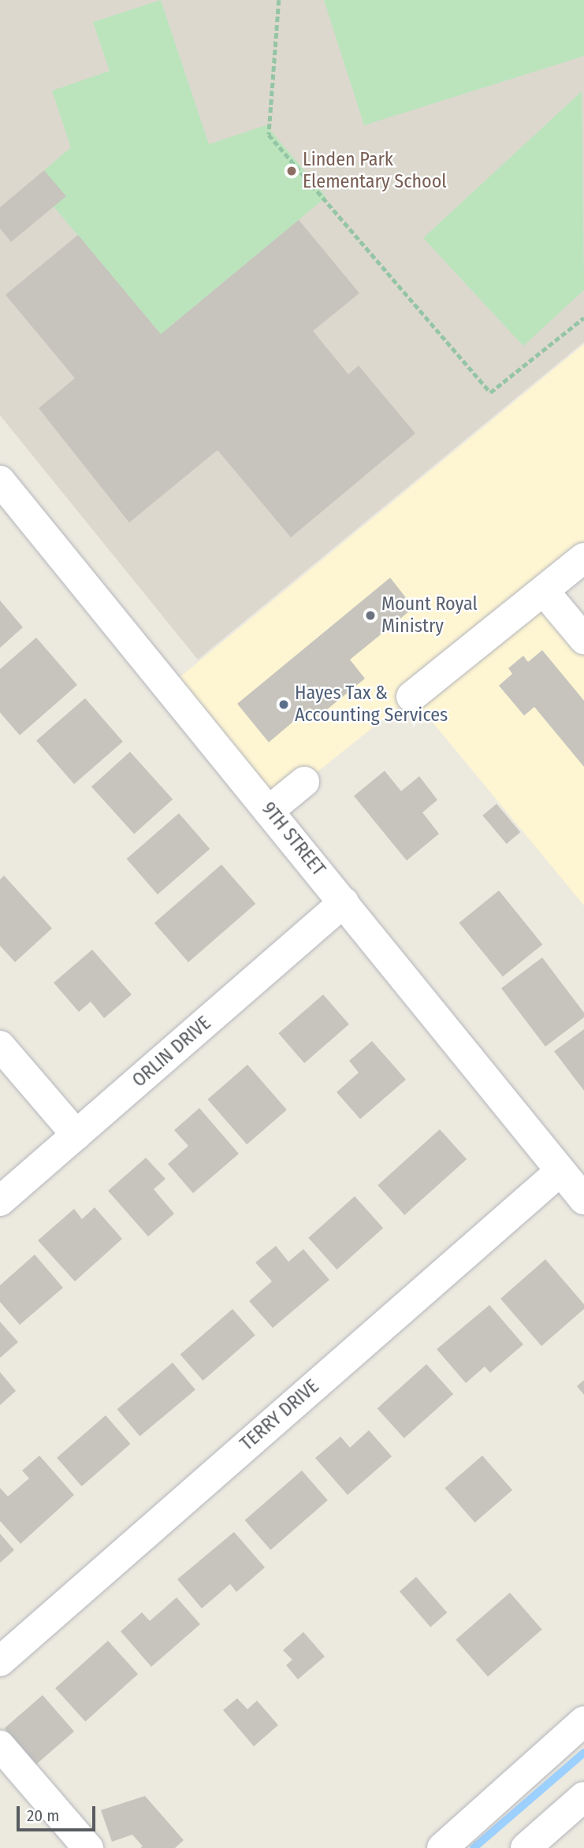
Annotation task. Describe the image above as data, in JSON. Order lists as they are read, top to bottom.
{
  "streets": {
    "street": ["9TH STREET", "ORLIN DRIVE", "TERRY DRIVE"]
  },
  "crossings": [
    ["9TH STREET", "ORLIN DRIVE"],
    ["9TH STREET", "TERRY DRIVE"]
  ],
  "places": ["Linden Park Elementary School", "Mount Royal Ministry", "Hayes Tax & Accounting Services"],
  "scale_bar": "20 m"
}
